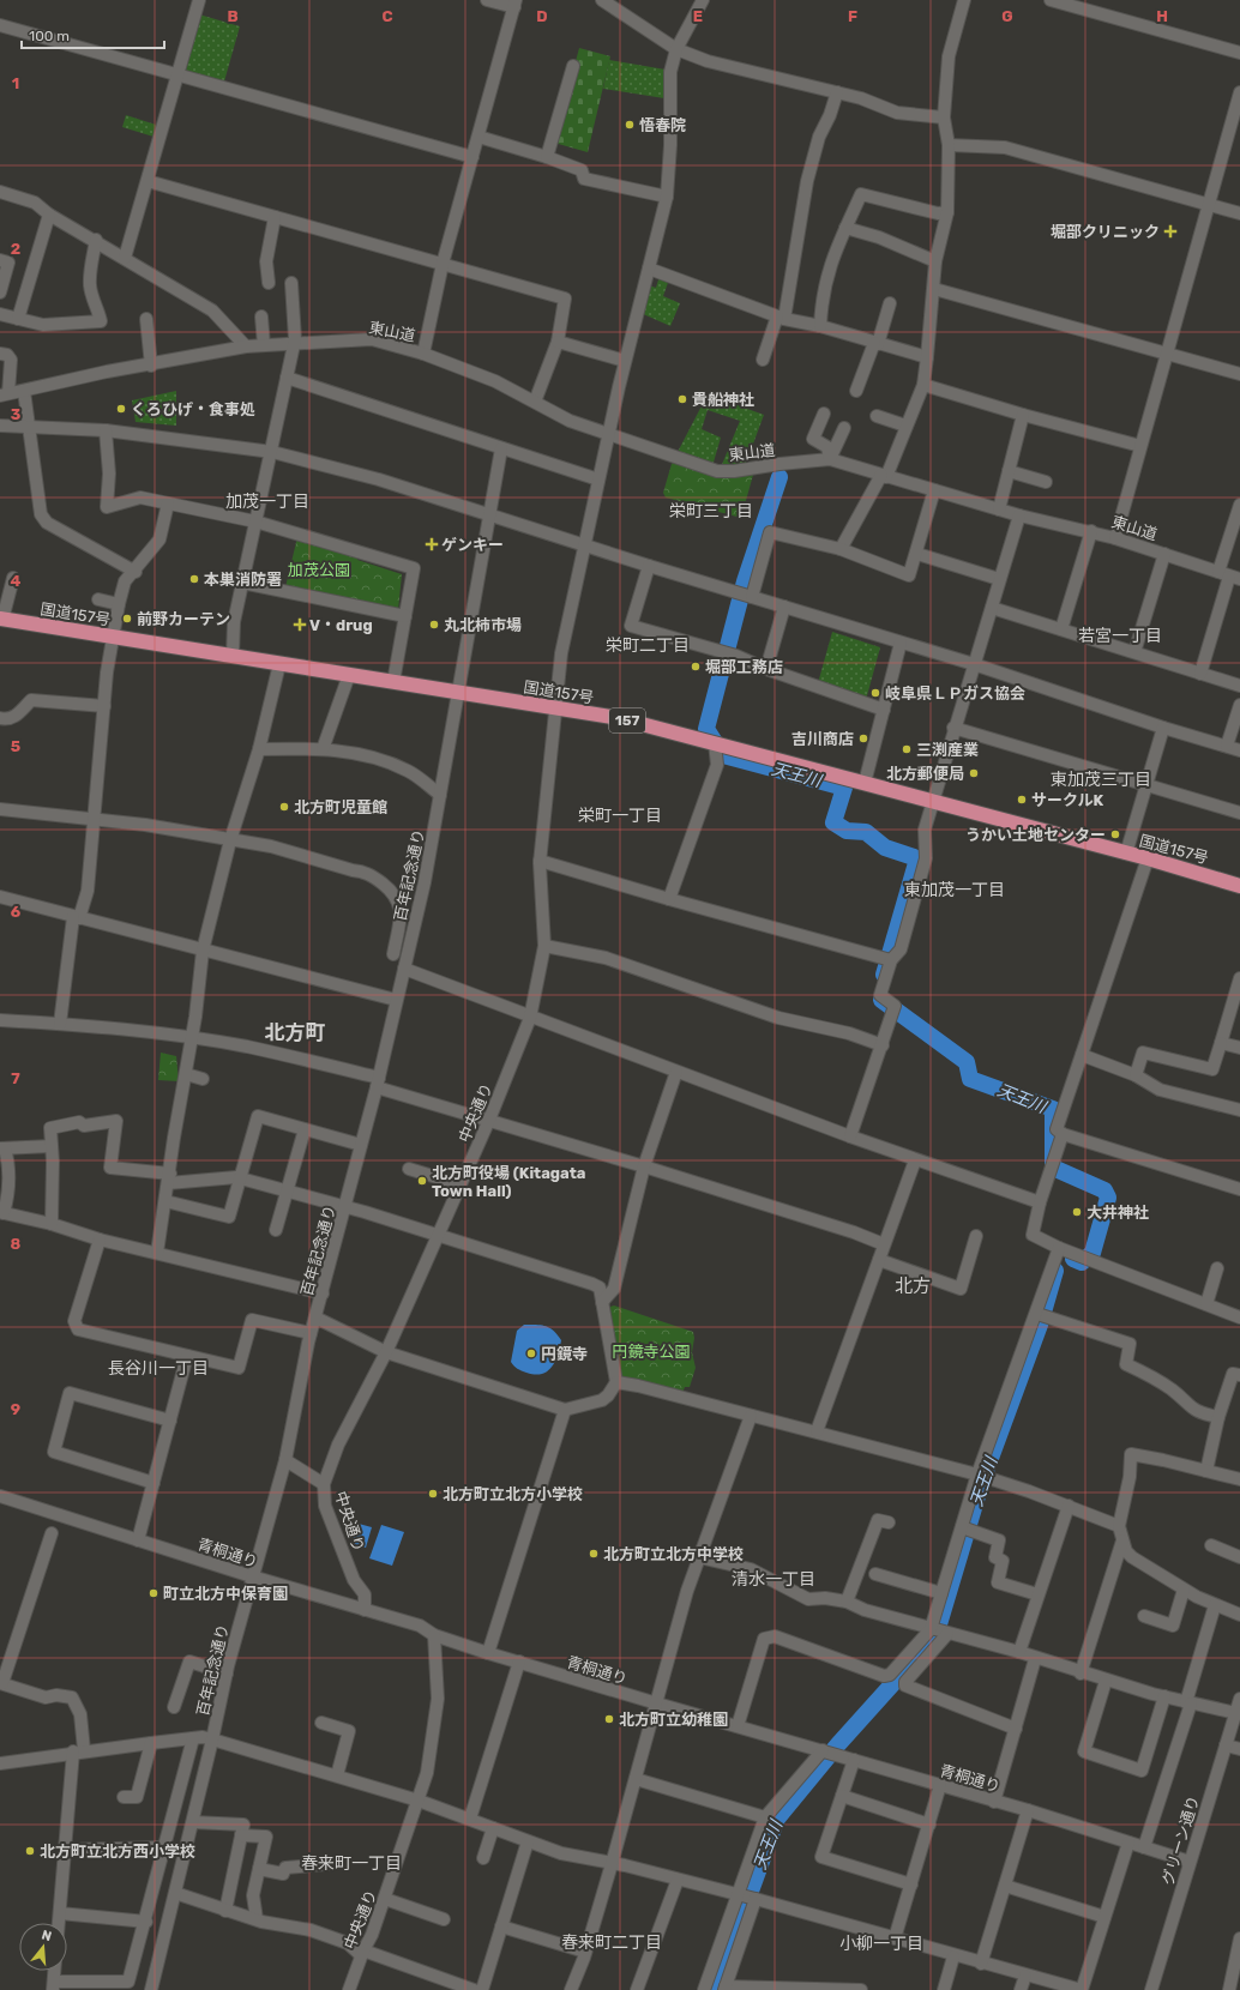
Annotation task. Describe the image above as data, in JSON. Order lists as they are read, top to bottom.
{
  "streets": {
    "highway": ["国道157号", "157"],
    "street": [
      "東山道",
      "百年記念通り",
      "中央通り",
      "青桐通り",
      "グリーン通り"
    ]
  },
  "crossings": [
    ["東山道", "中央通り"],
    ["国道157号", "百年記念通り"],
    ["国道157号", "中央通り"],
    ["百年記念通り", "青桐通り"],
    ["中央通り", "青桐通り"],
    ["青桐通り", "グリーン通り"]
  ],
  "districts": [
    "加茂一丁目",
    "栄町三丁目",
    "若宮一丁目",
    "栄町二丁目",
    "東加茂三丁目",
    "栄町一丁目",
    "東加茂一丁目",
    "北方町",
    "北方",
    "長谷川一丁目",
    "清水一丁目",
    "春来町一丁目",
    "春来町二丁目",
    "小柳一丁目"
  ],
  "water": ["天王川"],
  "parks": ["加茂公園", "円鏡寺公園"],
  "places": {
    "other": [
      "悟春院",
      "貴船神社",
      "くろひげ・食事処",
      "本巣消防署",
      "前野カーテン",
      "丸北柿市場",
      "堀部工務店",
      "岐阜県ＬＰガス協会",
      "吉川商店",
      "三渕産業",
      "北方郵便局",
      "サークルK",
      "北方町児童館",
      "うかい土地センター",
      "北方町役場 (Kitagata Town Hall)",
      "大井神社",
      "円鏡寺",
      "北方町立北方小学校",
      "北方町立北方中学校",
      "町立北方中保育園",
      "北方町立幼稚園",
      "北方町立北方西小学校"
    ],
    "health": ["堀部クリニック", "ゲンキー", "V・drug"]
  },
  "scale_bar": "100 m",
  "north": "top",
  "grid": {
    "columns": [
      "B",
      "C",
      "D",
      "E",
      "F",
      "G",
      "H"
    ],
    "rows": [
      "1",
      "2",
      "3",
      "4",
      "5",
      "6",
      "7",
      "8",
      "9"
    ]
  }
}
